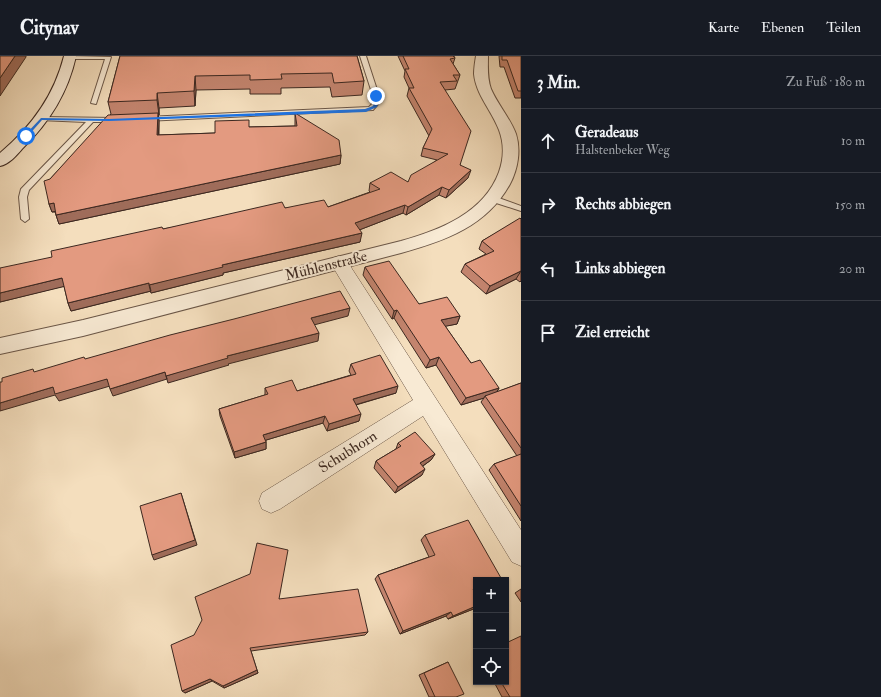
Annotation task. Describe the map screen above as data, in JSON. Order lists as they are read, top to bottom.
{
  "streets": {
    "street": ["Mühlenstraße", "Schubhorn"]
  },
  "page": {
    "header": "Citynav",
    "nav": ["Karte", "Ebenen", "Teilen"],
    "heading": ["3 Min.", "Zu Fuß · 180 m"],
    "list": [
      ["Geradeaus", "Halstenbeker Weg", "10 m"],
      ["Rechts abbiegen", "150 m"],
      ["Links abbiegen", "20 m"],
      "Ziel erreicht"
    ],
    "map_buttons": ["+", "−"]
  }
}
